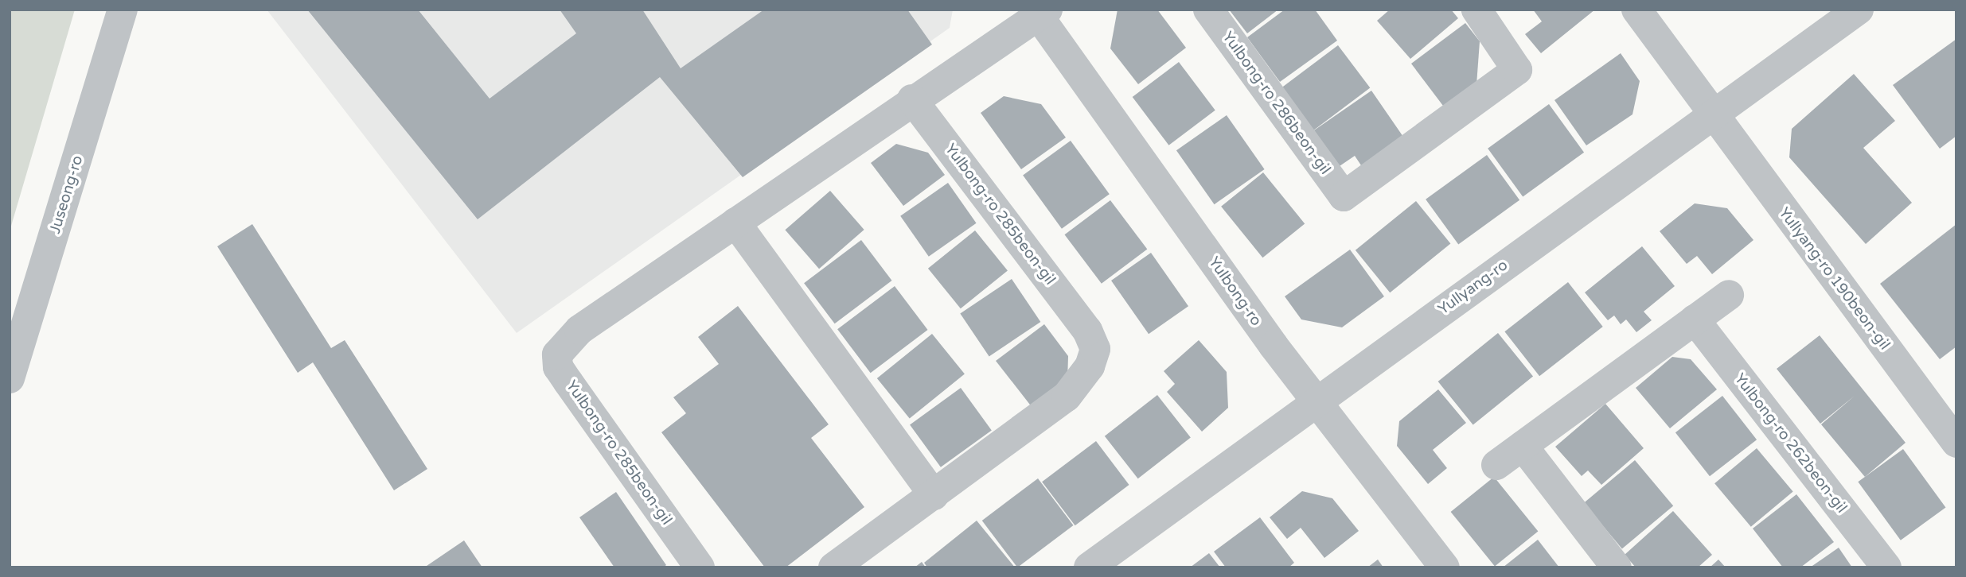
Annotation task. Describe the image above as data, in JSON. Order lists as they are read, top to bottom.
{
  "streets": {
    "street": [
      "Yulbong-ro 286beon-gil",
      "Juseong-ro",
      "Yulbong-ro 285beon-gil",
      "Yullyang-ro 190beon-gil",
      "Yullyang-ro",
      "Yulbong-ro",
      "Yulbong-ro 262beon-gil"
    ]
  },
  "crossings": [
    ["Yulbong-ro 285beon-gil", "Yulbong-ro"],
    ["Yullyang-ro 190beon-gil", "Yullyang-ro"],
    ["Yullyang-ro", "Yulbong-ro"]
  ]
}
